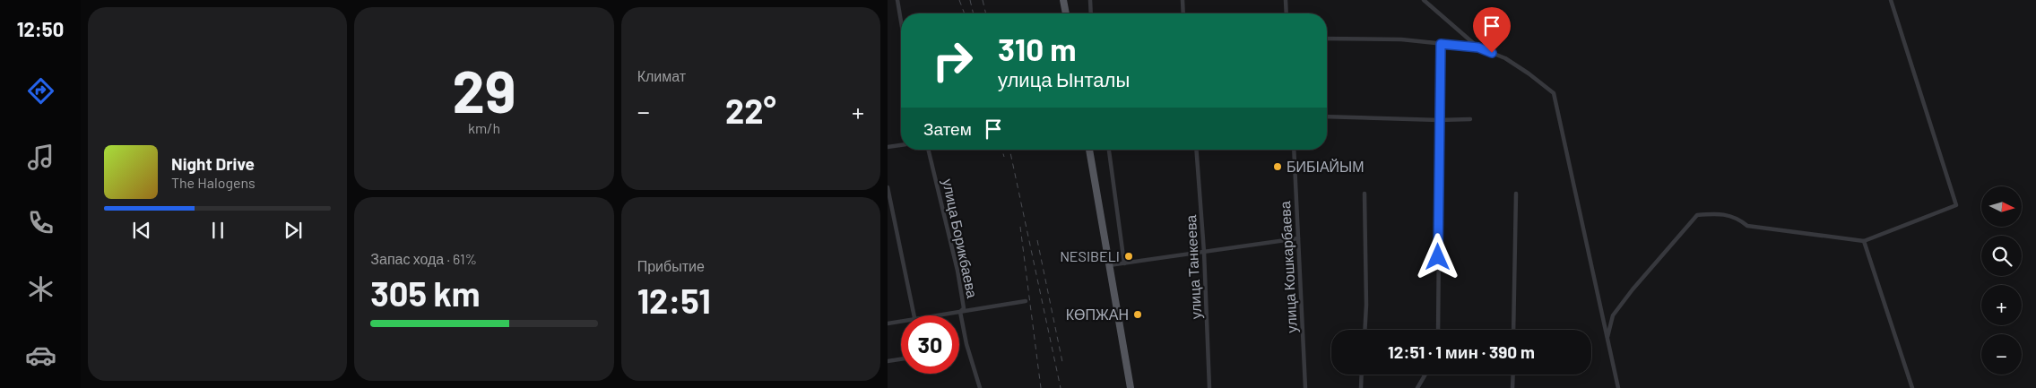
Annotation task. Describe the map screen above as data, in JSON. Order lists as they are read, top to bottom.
{
  "streets": {
    "street": ["улица Борикбаева", "улица Танкеева", "улица Кошкарбаева"]
  },
  "places": ["БИБІАЙЫМ", "NESIBELI", "КӨПЖАН"],
  "north": "right",
  "page": {
    "tabs": "12:50",
    "tile": [
      ["29", "km/h"],
      "Климат",
      ["Запас хода · 61%", "305 km"],
      ["Прибытие", "12:51"]
    ],
    "turn": ["310 m", "улица Ынталы"],
    "heat": ["−", "22°", "+"],
    "then": "Затем",
    "song": ["Night Drive", "The Halogens"],
    "map_buttons": ["+", "−"],
    "limit": "30",
    "trip": "12:51 · 1 мин · 390 m"
  }
}
